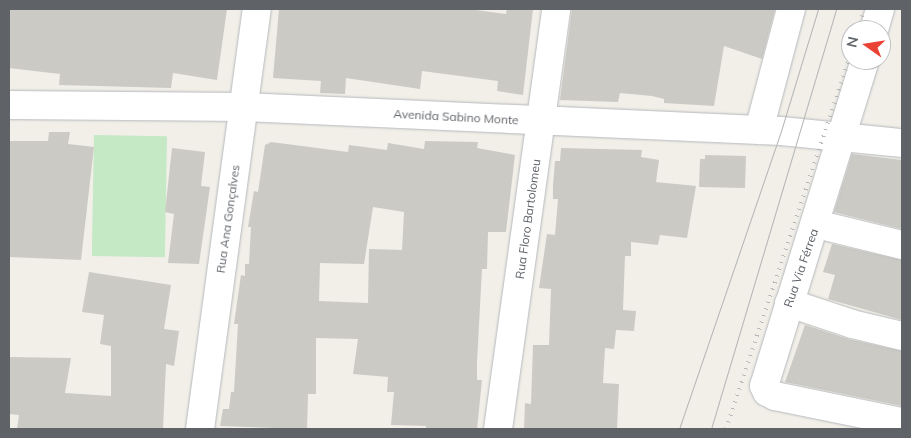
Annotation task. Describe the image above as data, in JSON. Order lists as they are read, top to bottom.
{
  "streets": {
    "street": [
      "Avenida Sabino Monte",
      "Rua Ana Gonçalves",
      "Rua Floro Bartolomeu",
      "Rua Via Férrea"
    ]
  },
  "crossings": [
    ["Avenida Sabino Monte", "Rua Ana Gonçalves"],
    ["Avenida Sabino Monte", "Rua Floro Bartolomeu"],
    ["Avenida Sabino Monte", "Rua Via Férrea"]
  ],
  "north": "left"
}
